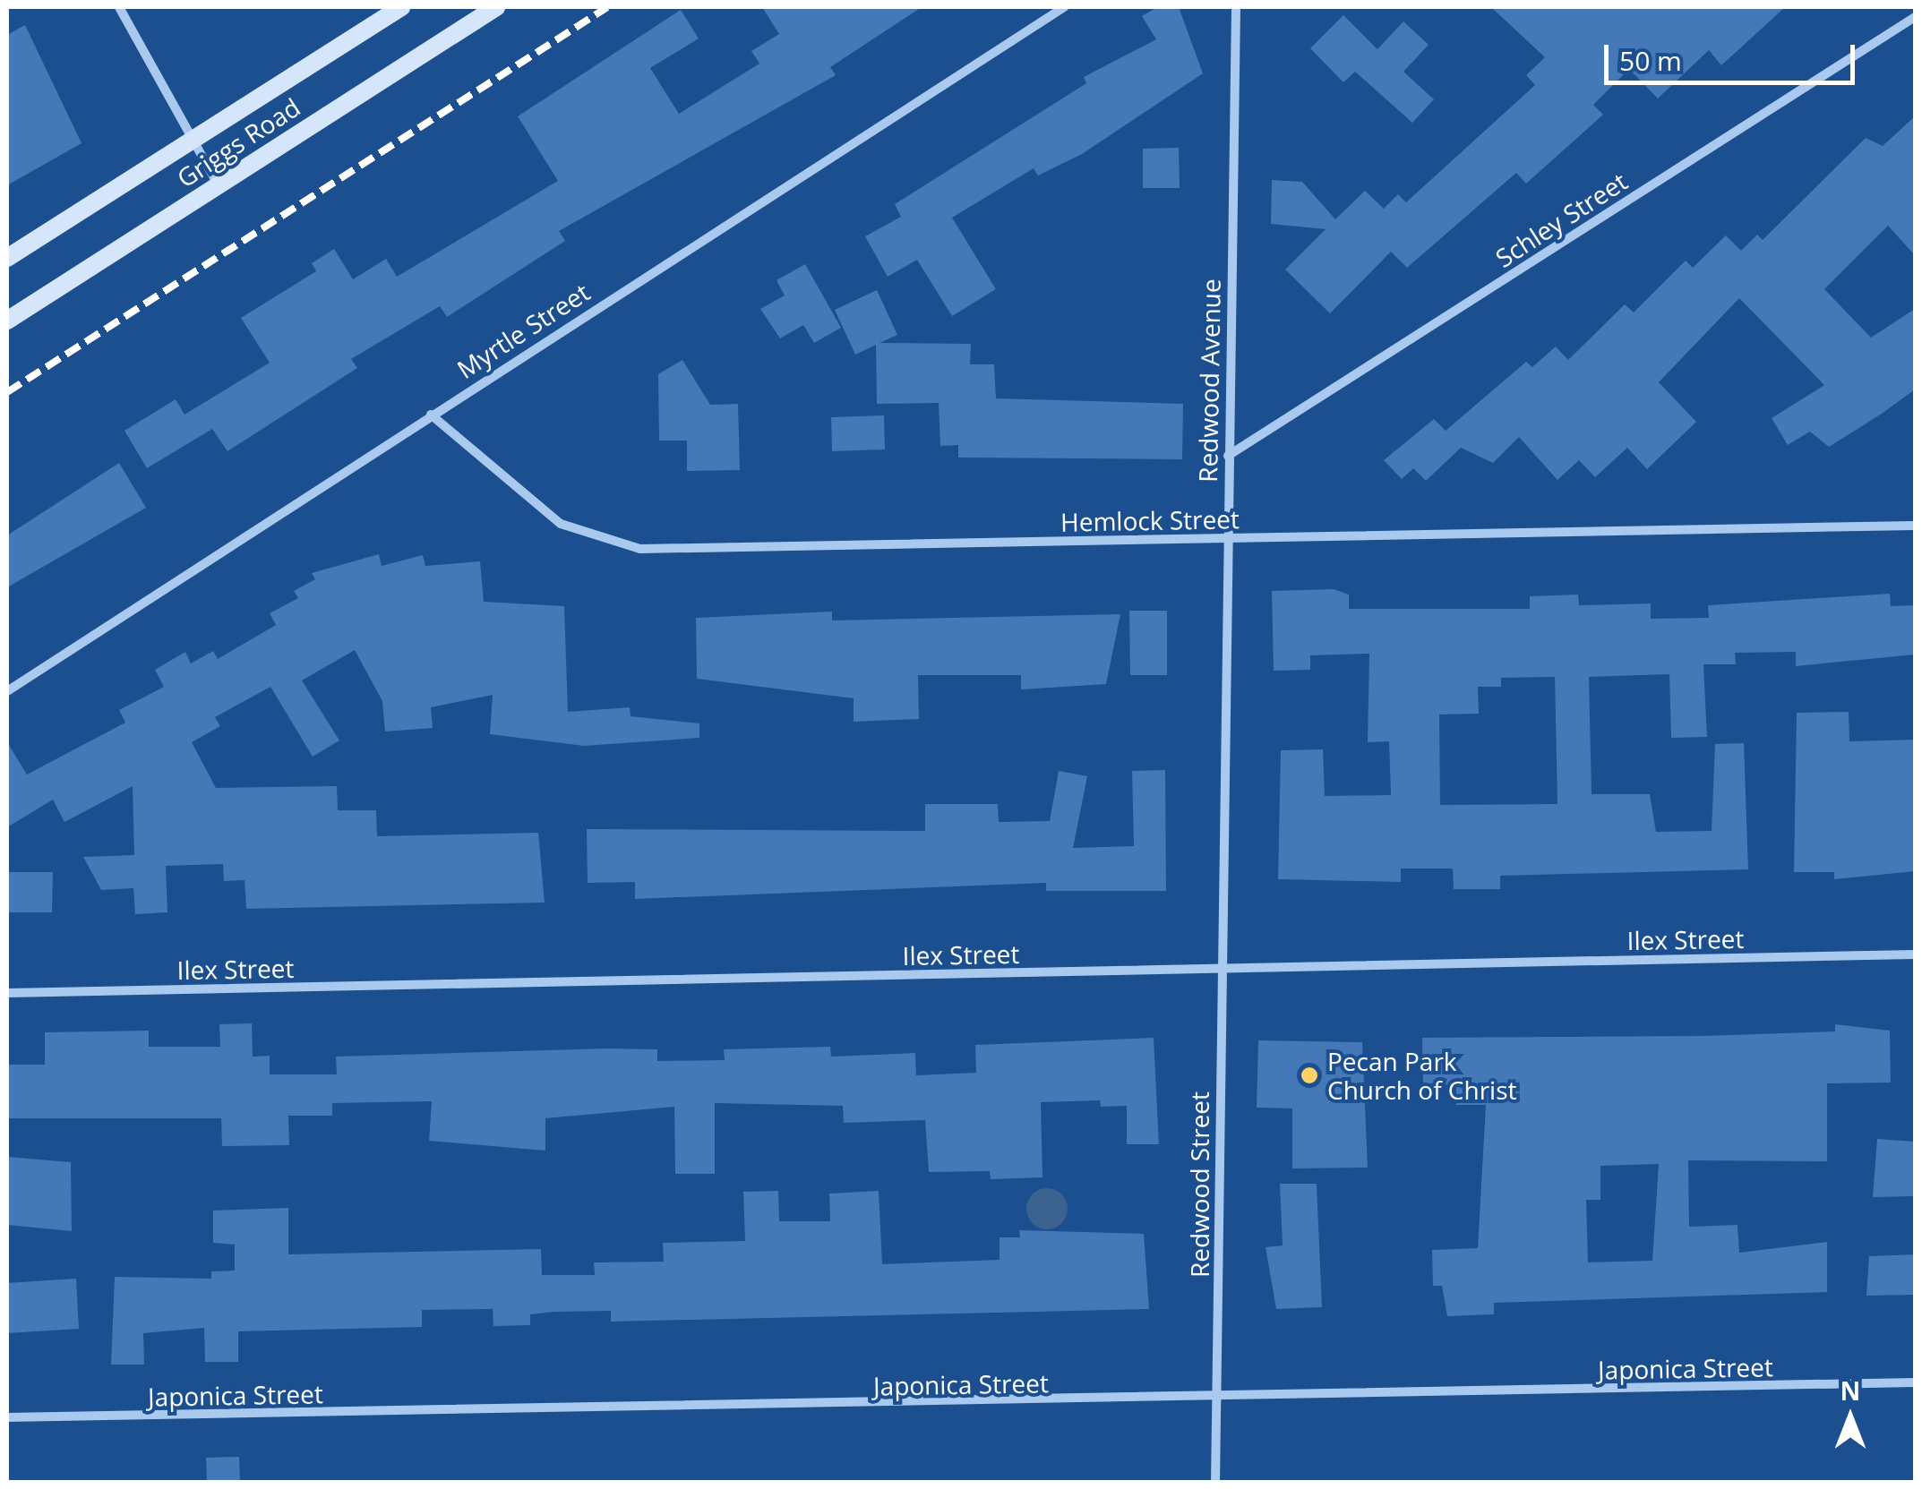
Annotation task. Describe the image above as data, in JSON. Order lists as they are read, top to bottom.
{
  "streets": {
    "main road": ["Griggs Road"],
    "street": [
      "Schley Street",
      "Myrtle Street",
      "Redwood Avenue",
      "Hemlock Street",
      "Ilex Street",
      "Redwood Street",
      "Japonica Street"
    ]
  },
  "crossings": [
    ["Schley Street", "Redwood Avenue"],
    ["Myrtle Street", "Hemlock Street"],
    ["Redwood Avenue", "Hemlock Street"],
    ["Redwood Avenue", "Ilex Street"],
    ["Redwood Avenue", "Redwood Street"],
    ["Ilex Street", "Redwood Street"],
    ["Redwood Street", "Japonica Street"]
  ],
  "places": ["Pecan Park Church of Christ"],
  "scale_bar": "50 m",
  "north": "top"
}
